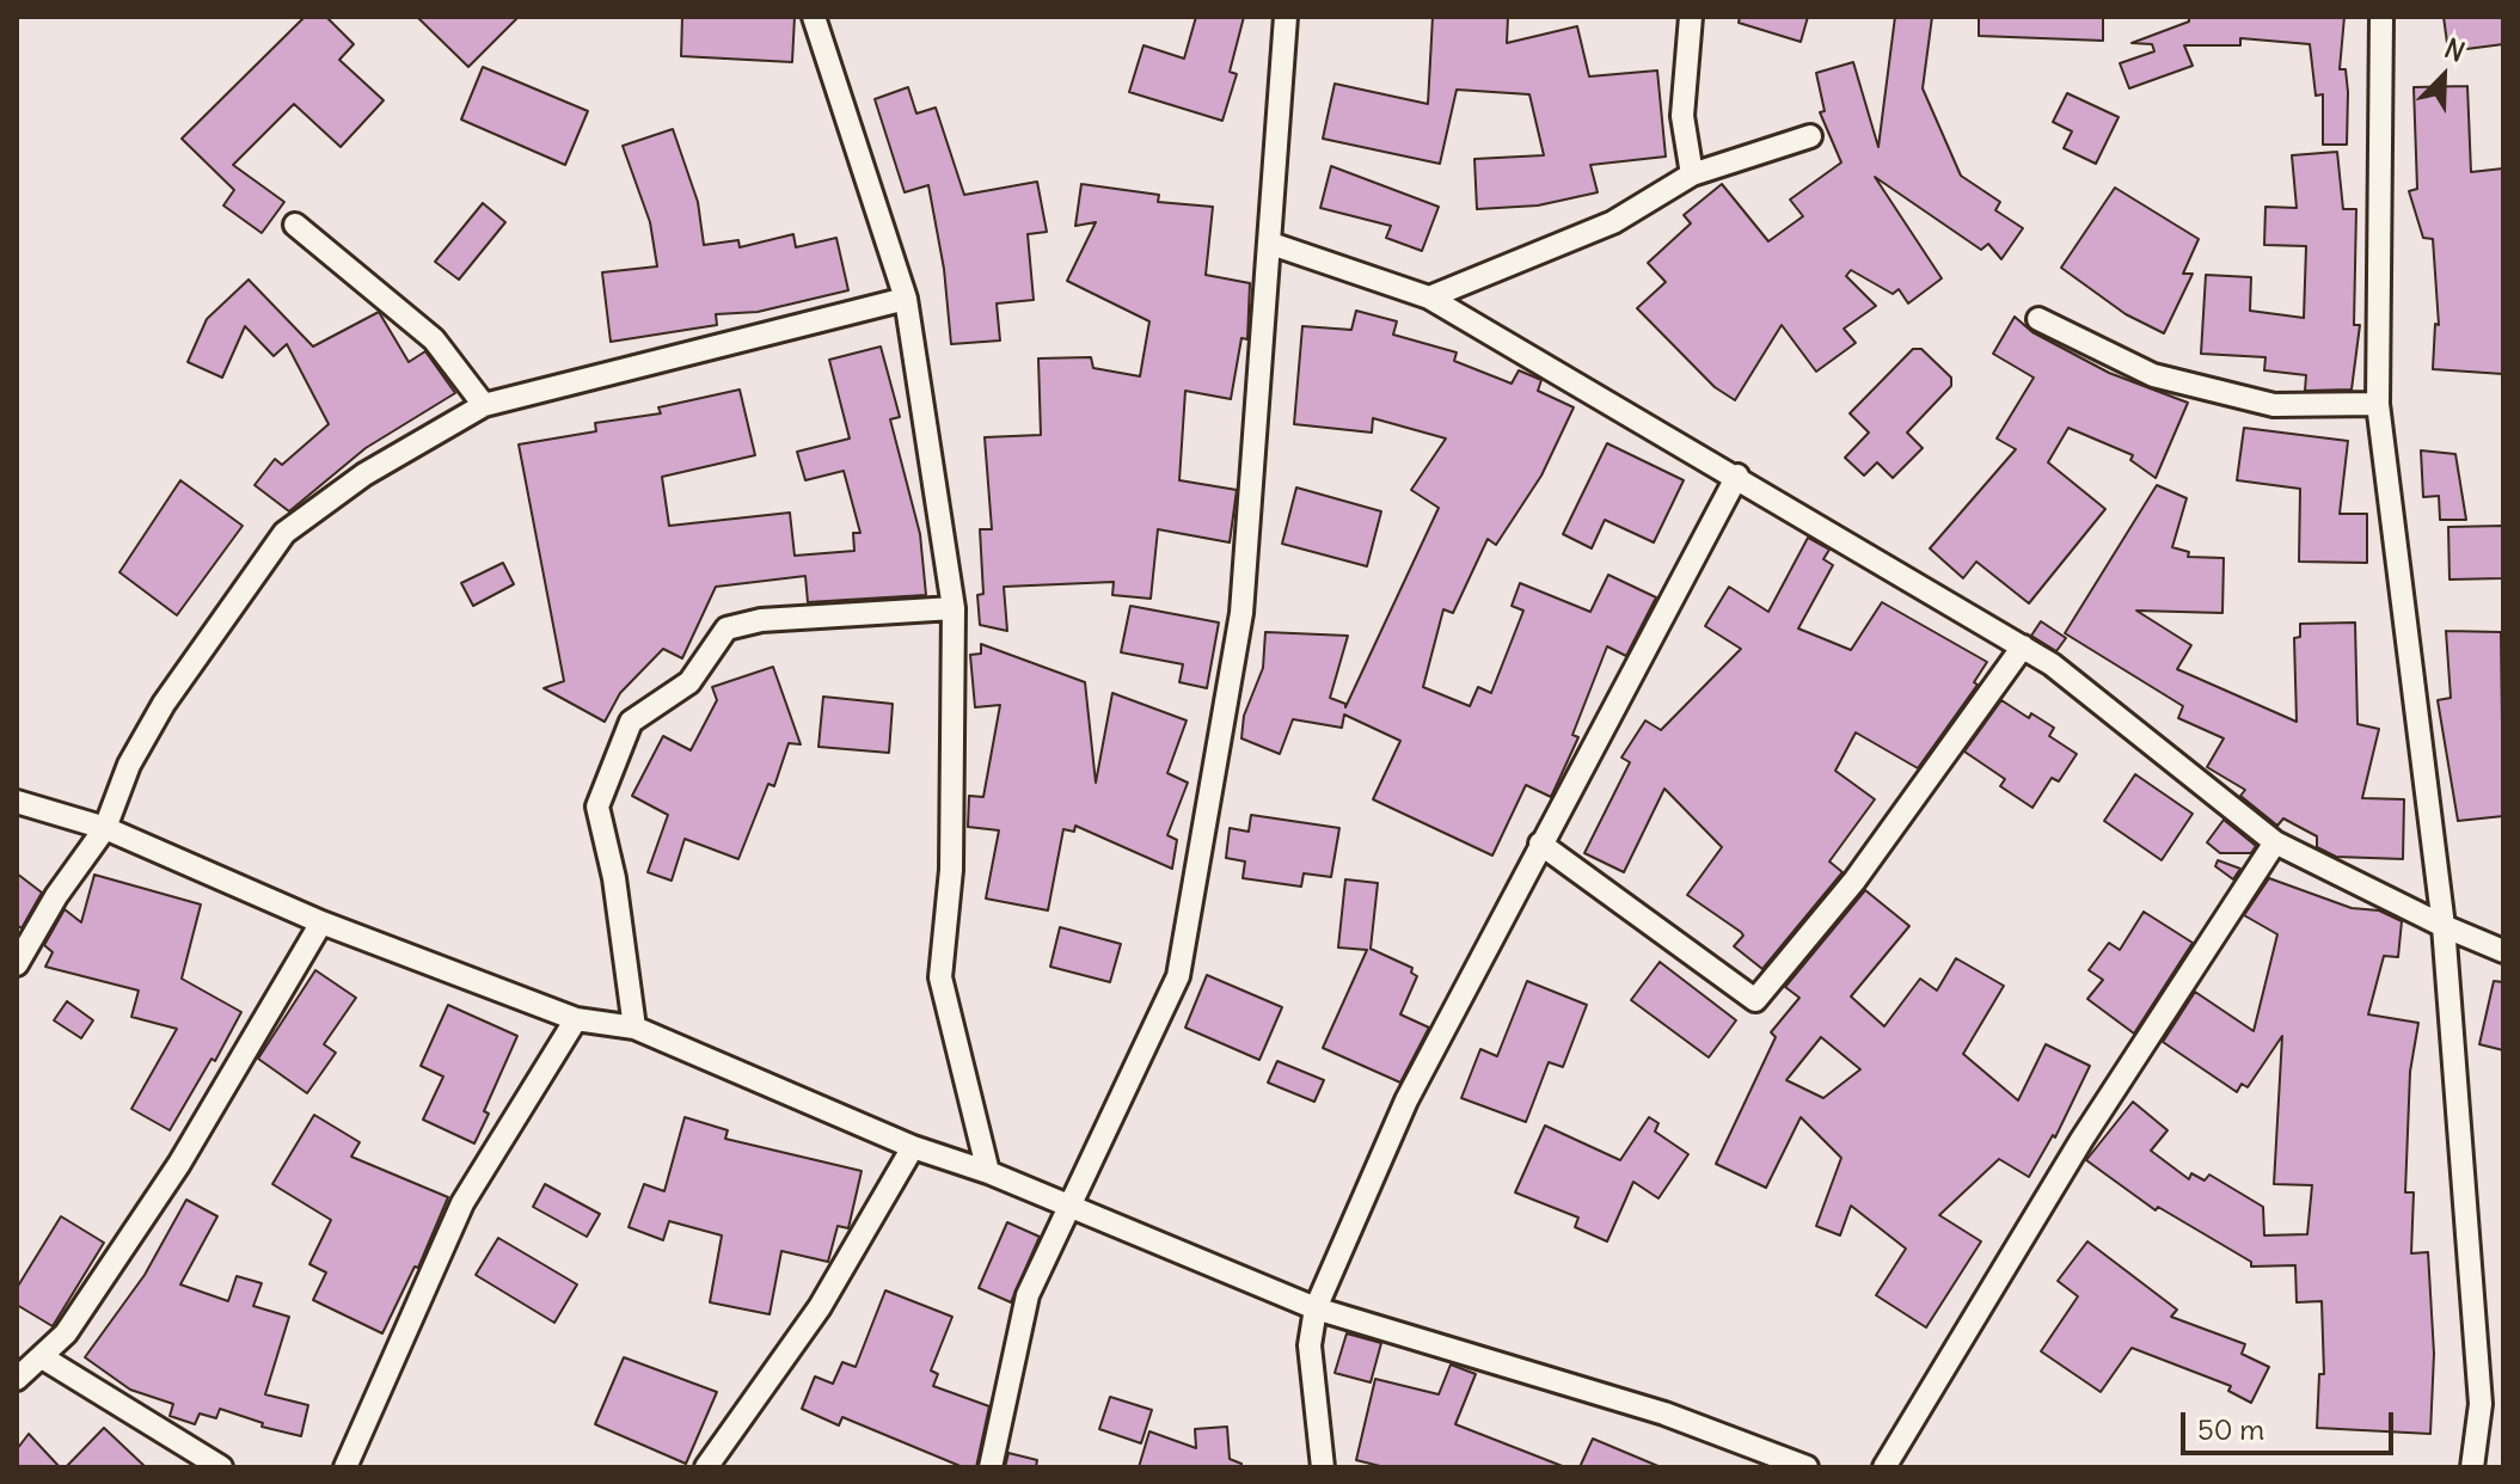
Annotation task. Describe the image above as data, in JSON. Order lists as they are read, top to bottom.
{
  "scale_bar": "50 m",
  "north": "top right"
}
